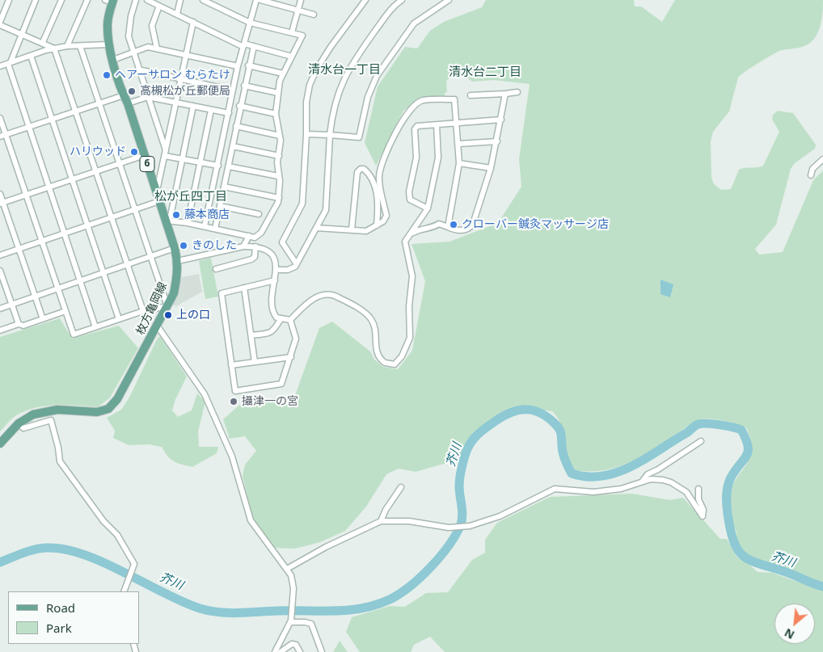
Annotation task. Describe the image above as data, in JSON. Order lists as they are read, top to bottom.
{
  "streets": {
    "main road": ["6", "枚方亀岡線"]
  },
  "districts": ["清水台一丁目", "清水台二丁目", "松が丘四丁目"],
  "water": ["芥川"],
  "places": [
    "ヘアーサロン むらたけ",
    "高槻松が丘郵便局",
    "ハリウッド",
    "藤本商店",
    "クローバー鍼灸マッサージ店",
    "きのした",
    "上の口",
    "攝津一の宮"
  ],
  "legend": ["Road", "Park"],
  "north": "bottom left"
}
